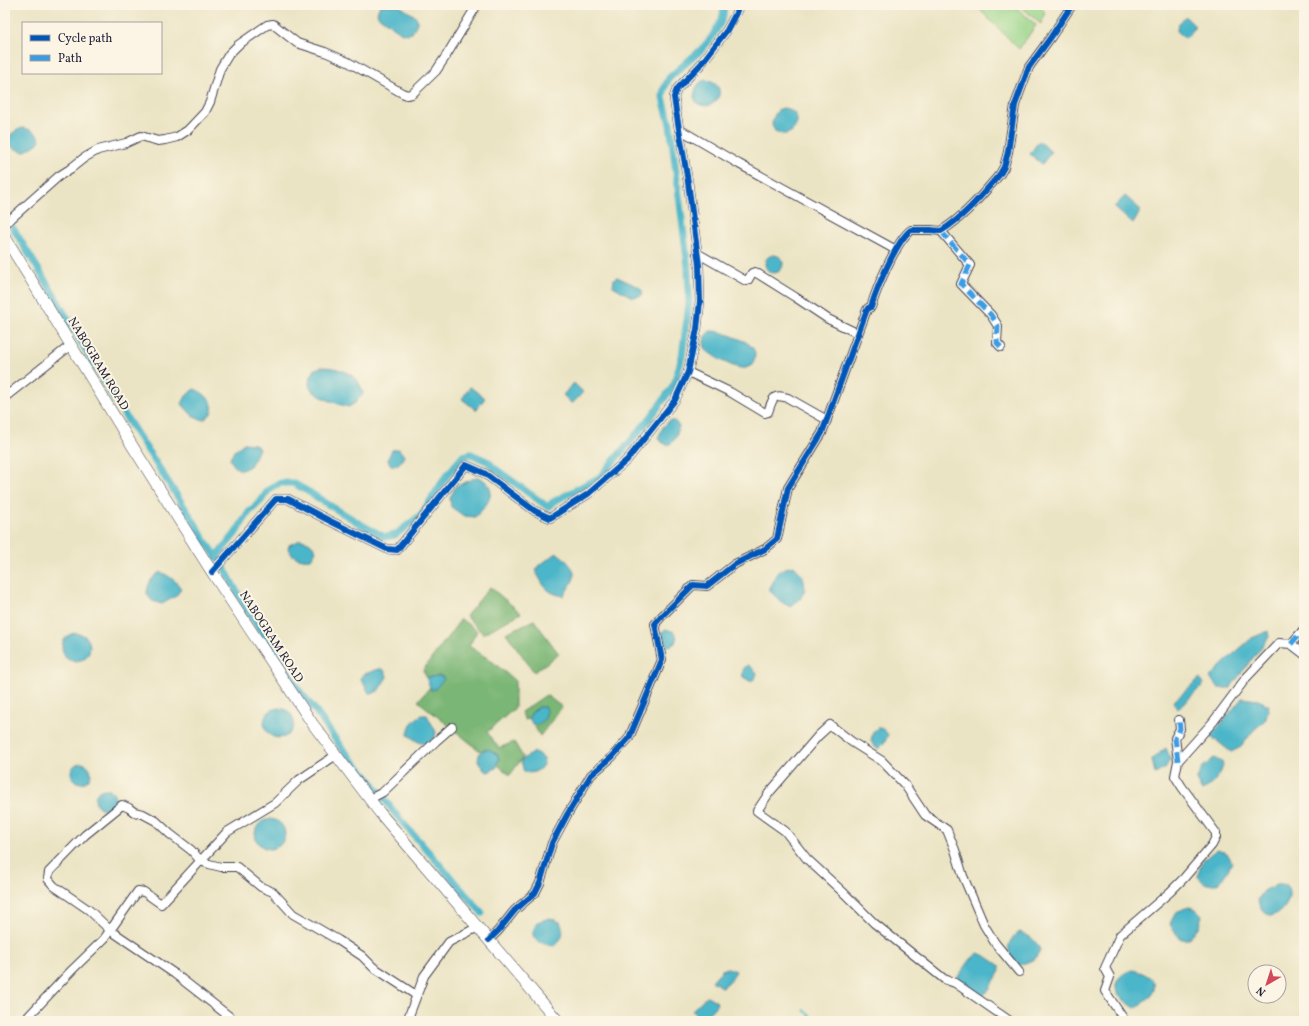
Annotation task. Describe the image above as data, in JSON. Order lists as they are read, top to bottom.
{
  "streets": {
    "main road": ["NABOGRAM ROAD"]
  },
  "legend": ["Cycle path", "Path"],
  "north": "bottom left"
}
